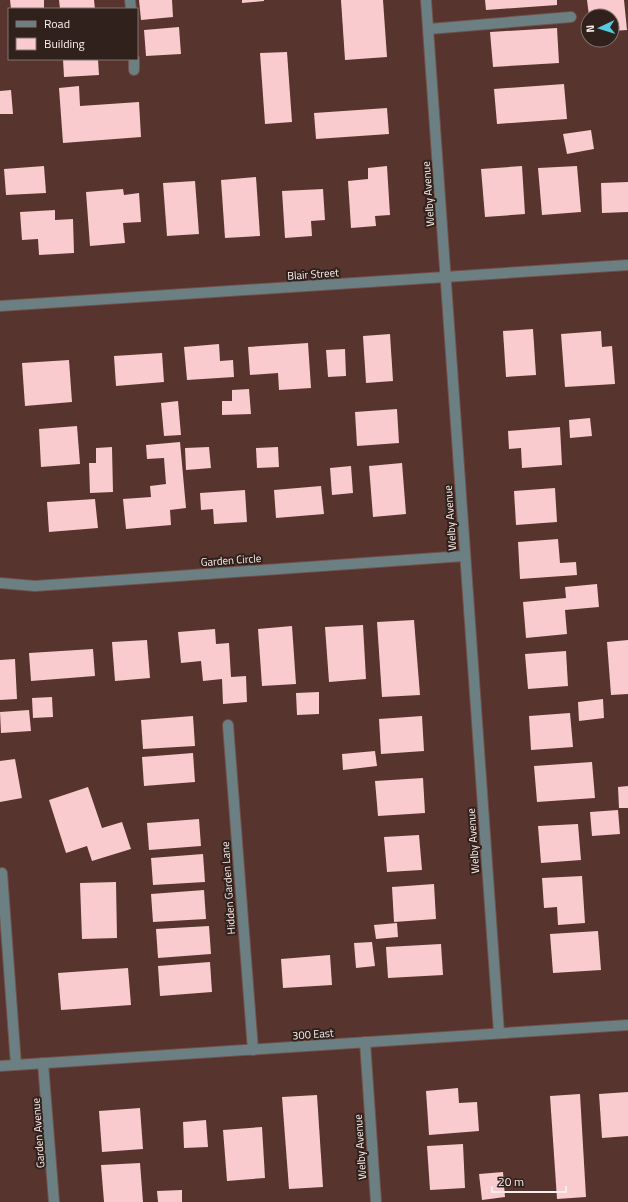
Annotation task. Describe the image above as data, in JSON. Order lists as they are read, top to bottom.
{
  "streets": {
    "street": [
      "Welby Avenue",
      "Blair Street",
      "Garden Circle",
      "Hidden Garden Lane",
      "300 East",
      "Garden Avenue"
    ]
  },
  "crossings": [
    ["Welby Avenue", "Blair Street"],
    ["Welby Avenue", "Garden Circle"],
    ["Welby Avenue", "300 East"],
    ["Hidden Garden Lane", "300 East"],
    ["300 East", "Garden Avenue"]
  ],
  "legend": ["Road", "Building"],
  "scale_bar": "20 m",
  "north": "left"
}
